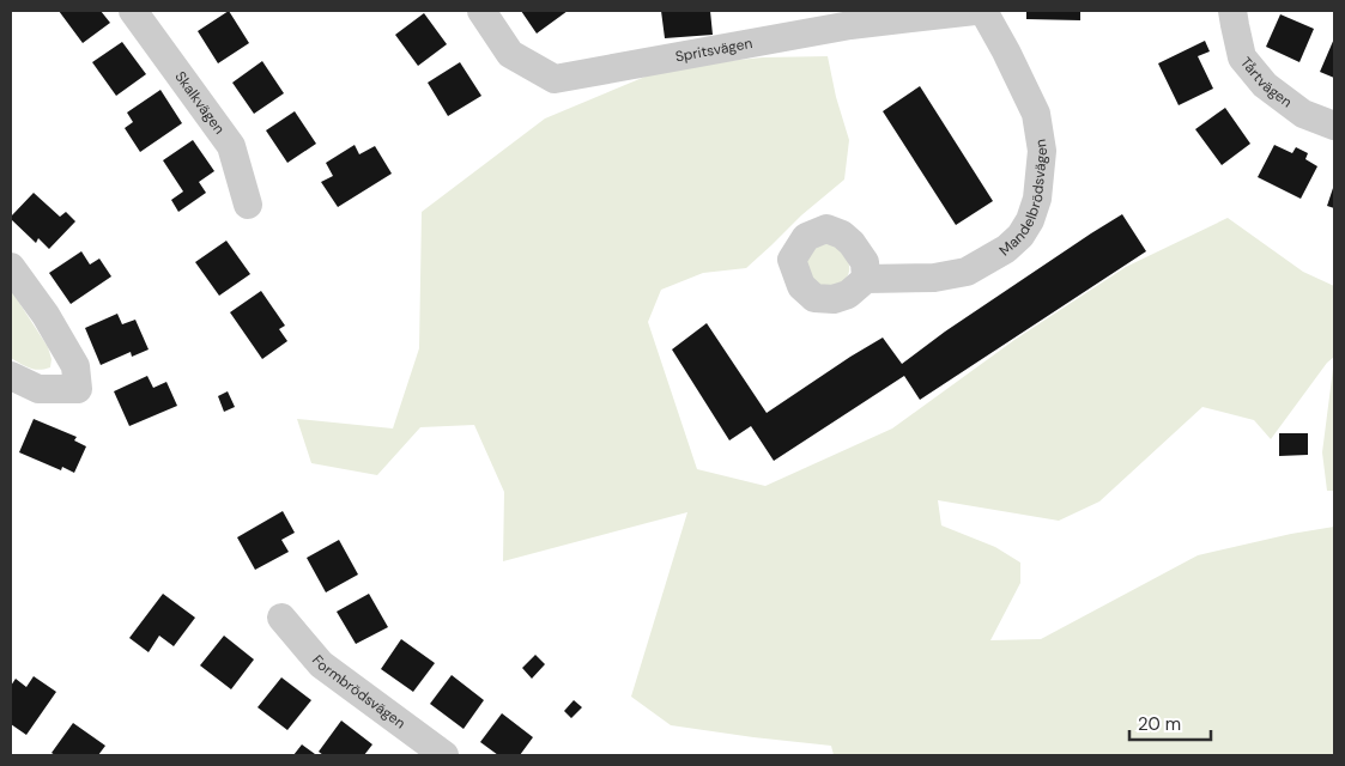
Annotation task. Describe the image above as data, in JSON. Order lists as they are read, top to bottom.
{
  "streets": {
    "street": [
      "Spritsvägen",
      "Tårtvägen",
      "Skalkvägen",
      "Mandelbrödsvägen",
      "Formbrödsvägen"
    ]
  },
  "scale_bar": "20 m"
}
